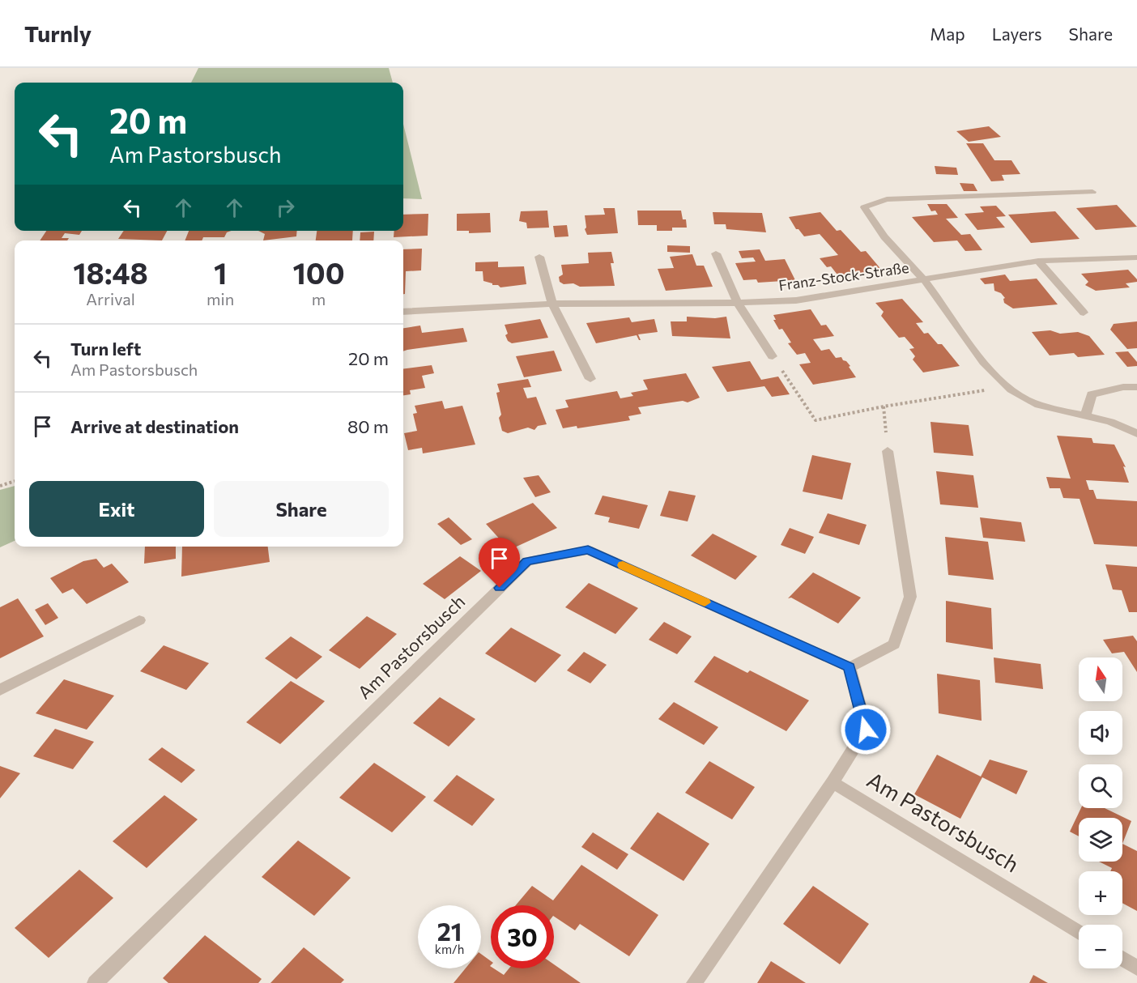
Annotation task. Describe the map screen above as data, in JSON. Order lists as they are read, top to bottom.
{
  "streets": {
    "street": ["Franz-Stock-Straße", "Am Pastorsbusch"]
  },
  "north": "top",
  "page": {
    "header": "Turnly",
    "nav": ["Map", "Layers", "Share"],
    "turn": ["20 m", "Am Pastorsbusch"],
    "eta": [
      "18:48",
      "Arrival",
      "1",
      "min",
      "100",
      "m"
    ],
    "list": [
      {
        "name": "Turn left",
        "note": "Am Pastorsbusch",
        "value": "20 m"
      },
      {
        "name": "Arrive at destination",
        "value": "80 m"
      }
    ],
    "buttons": ["Exit", "Share"],
    "map_buttons": ["+", "−"],
    "speed": "21 km/h",
    "limit": "30"
  }
}
